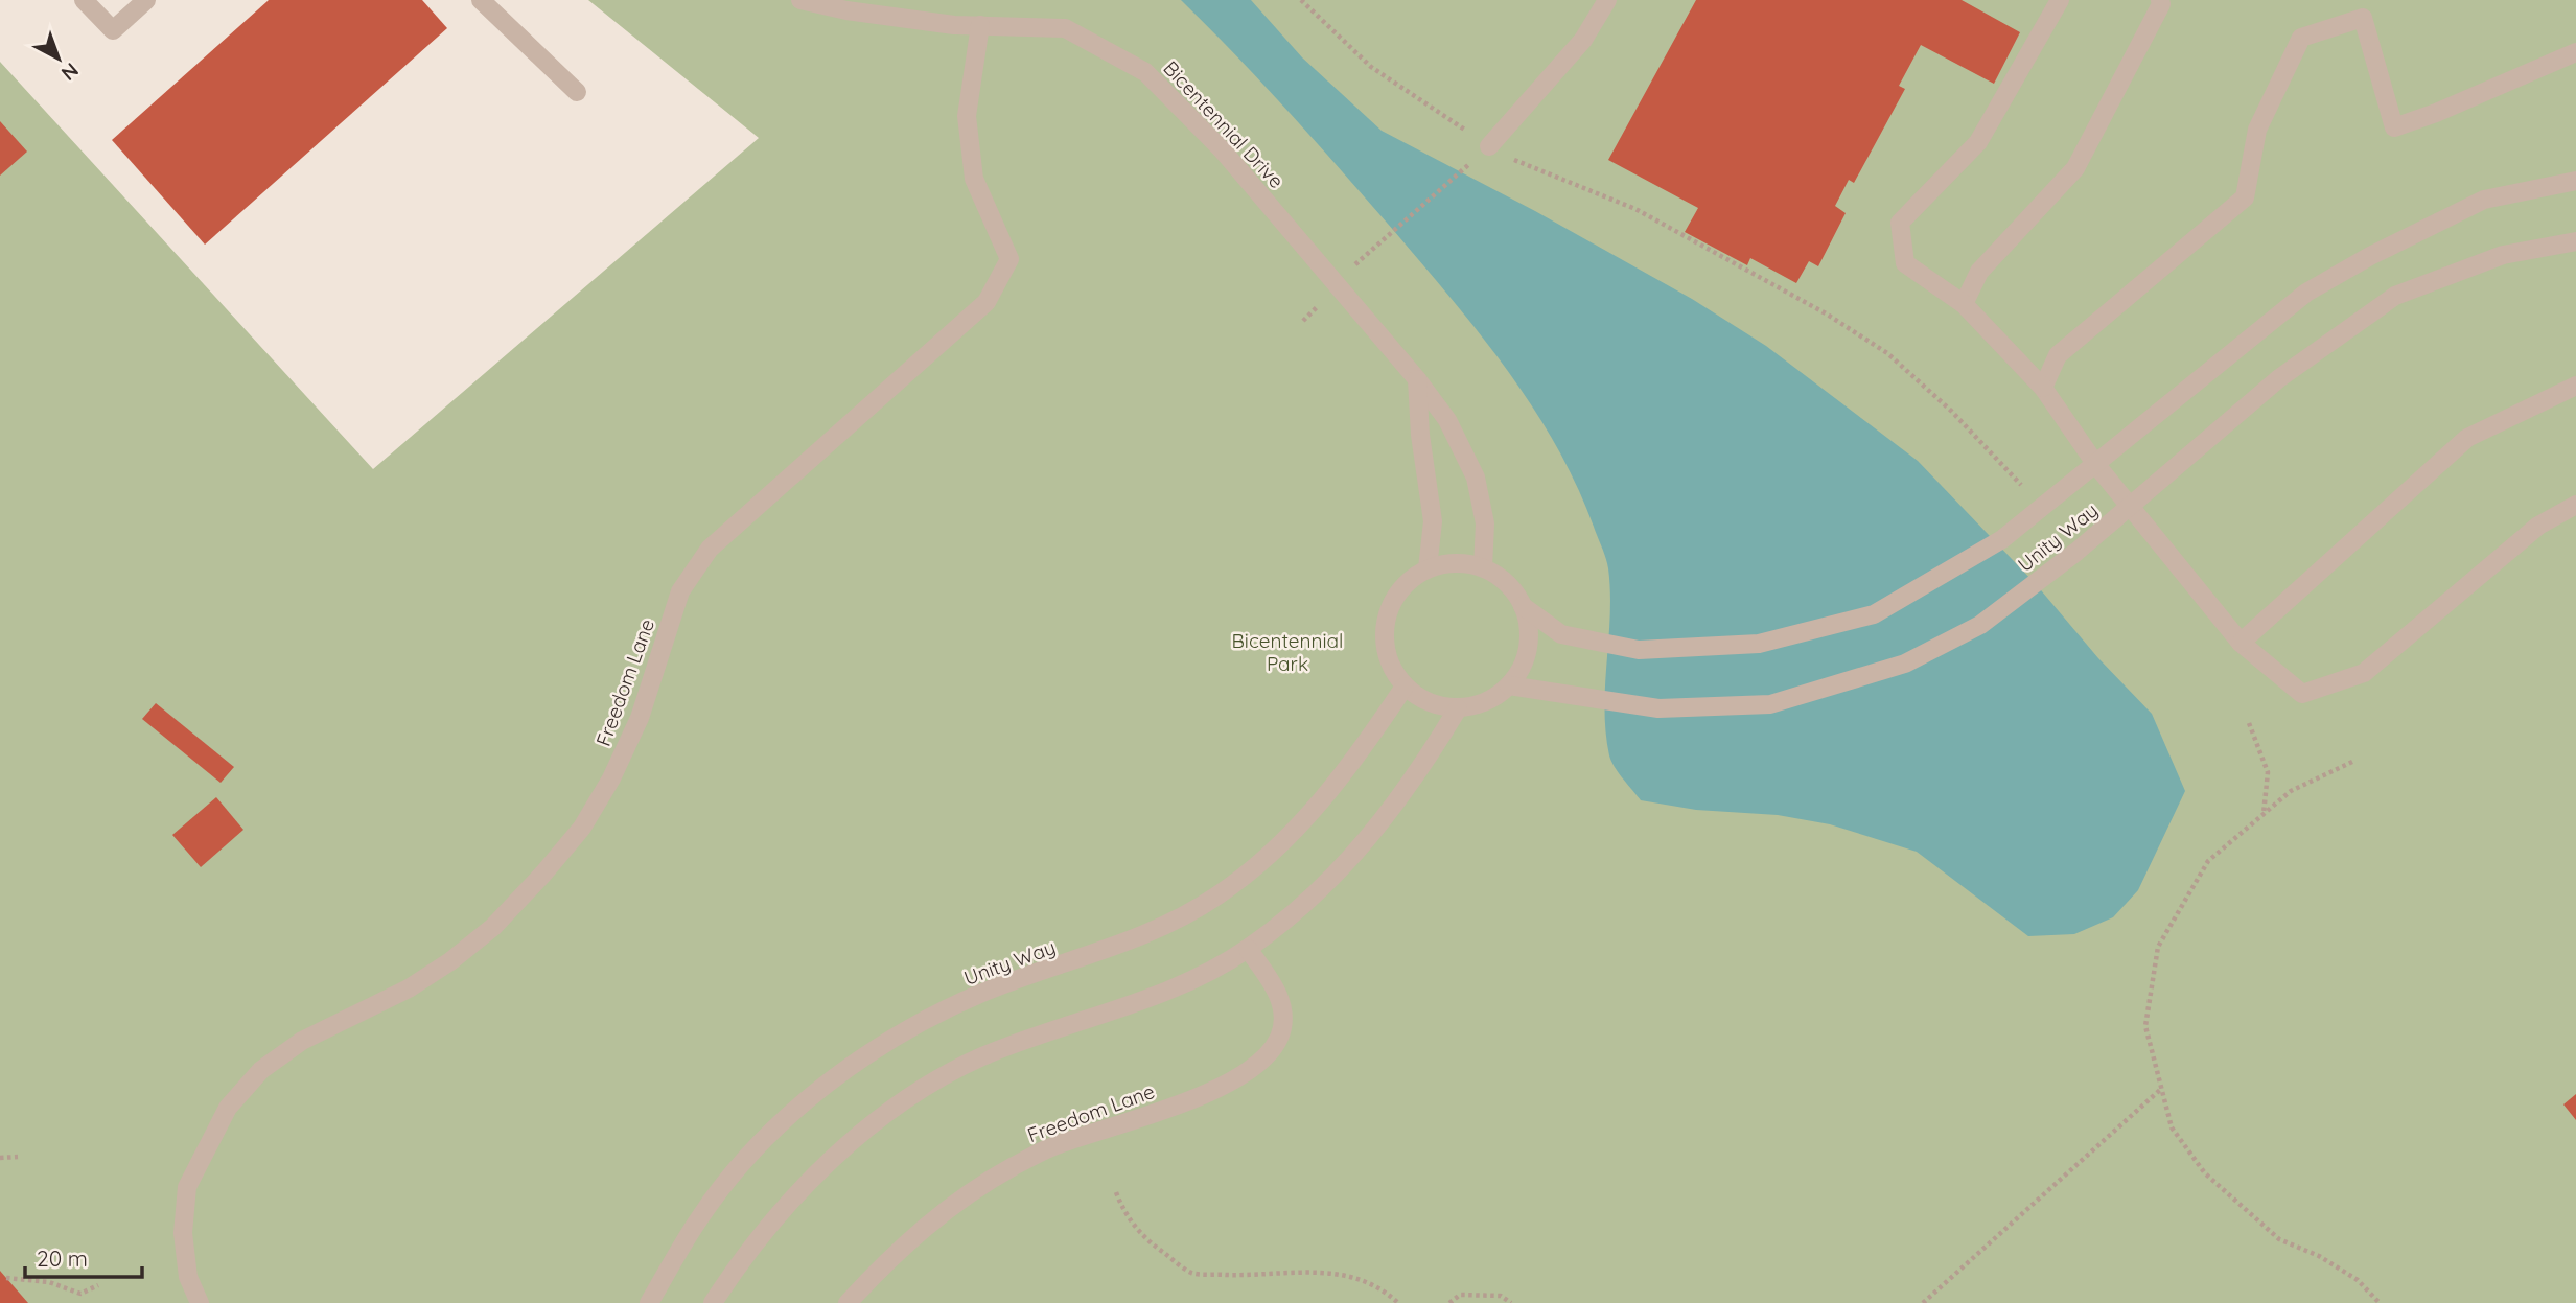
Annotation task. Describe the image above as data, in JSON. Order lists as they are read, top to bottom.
{
  "streets": {
    "street": ["Bicentennial Drive", "Unity Way", "Freedom Lane"]
  },
  "crossings": [
    ["Bicentennial Drive", "Unity Way"],
    ["Bicentennial Drive", "Freedom Lane"]
  ],
  "parks": ["Bicentennial Park"],
  "scale_bar": "20 m",
  "north": "bottom right"
}
